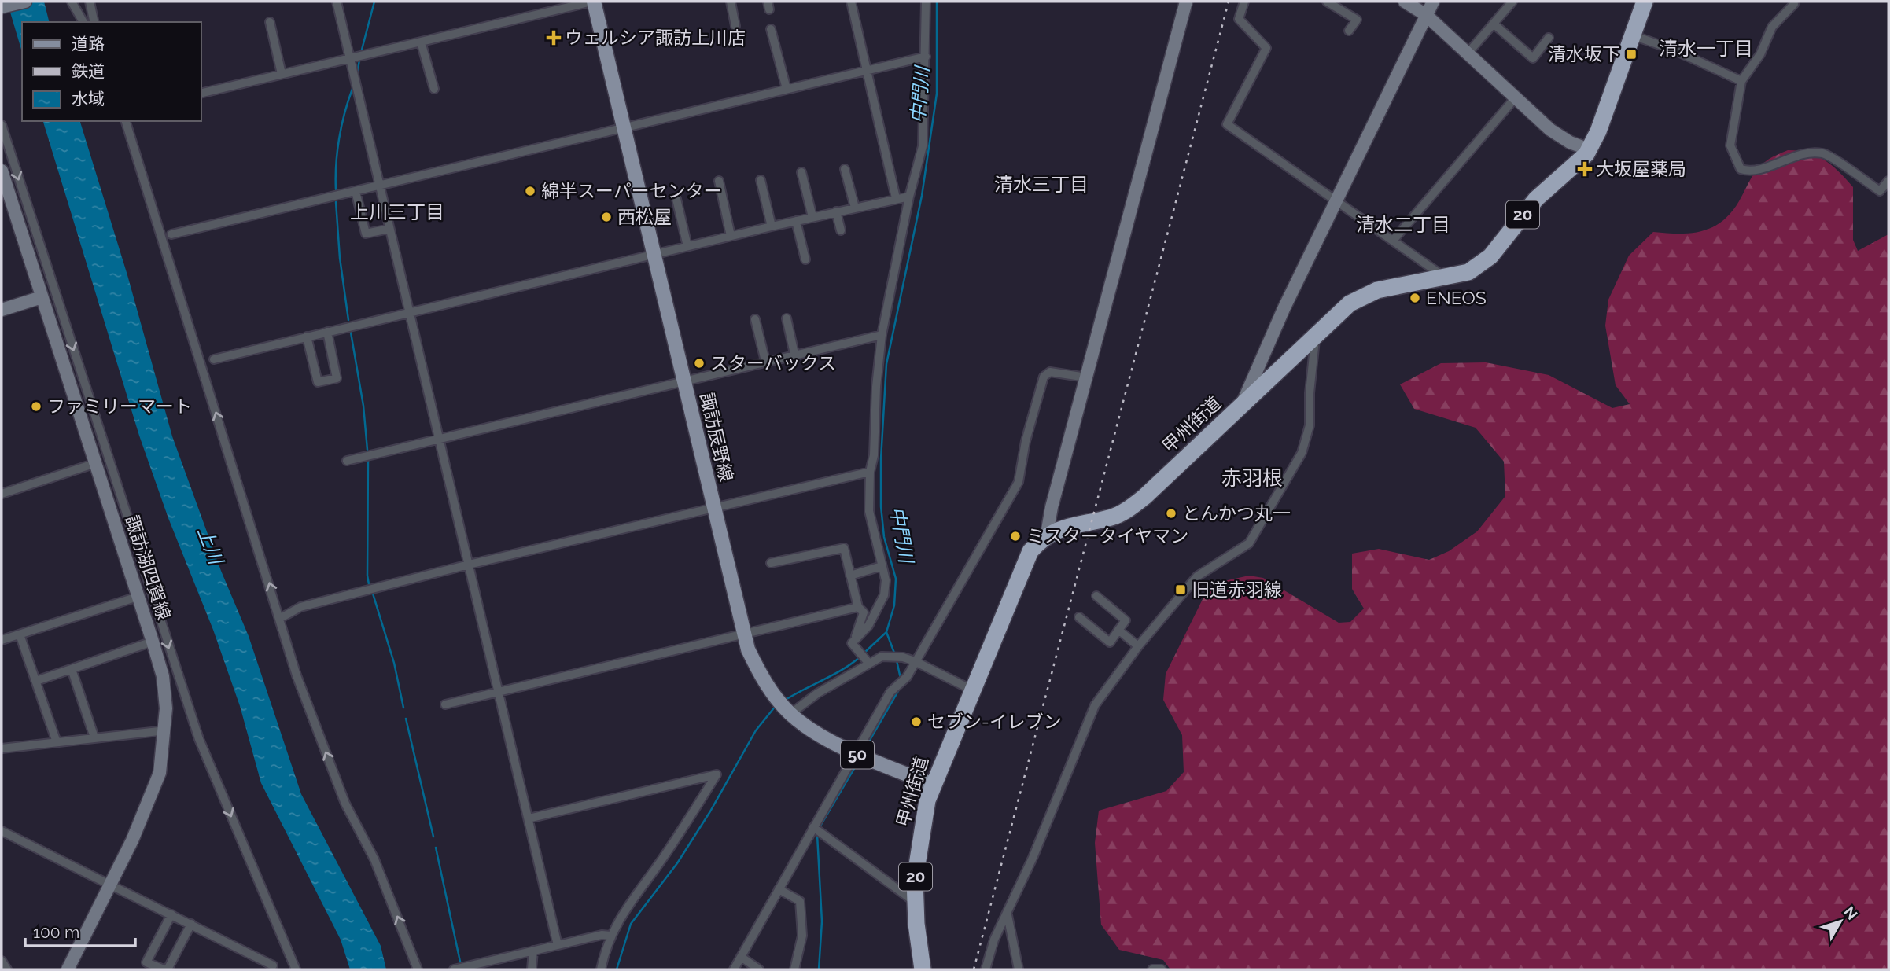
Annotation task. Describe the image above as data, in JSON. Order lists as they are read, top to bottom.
{
  "streets": {
    "highway": ["20", "甲州街道"],
    "main road": ["諏訪辰野線", "50"],
    "street": ["諏訪湖四賀線"]
  },
  "crossings": [
    ["甲州街道", "諏訪辰野線"]
  ],
  "districts": [
    "清水一丁目",
    "清水三丁目",
    "上川三丁目",
    "清水二丁目",
    "赤羽根"
  ],
  "water": ["中門川", "上川"],
  "places": {
    "health": ["ウェルシア諏訪上川店", "大坂屋薬局"],
    "transit": ["清水坂下", "旧道赤羽線"],
    "other": [
      "綿半スーパーセンター",
      "西松屋",
      "ENEOS",
      "スターバックス",
      "ファミリーマート",
      "とんかつ丸一",
      "ミスタータイヤマン",
      "セブン-イレブン"
    ]
  },
  "legend": ["道路", "鉄道", "水域"],
  "scale_bar": "100 m",
  "north": "top right"
}
